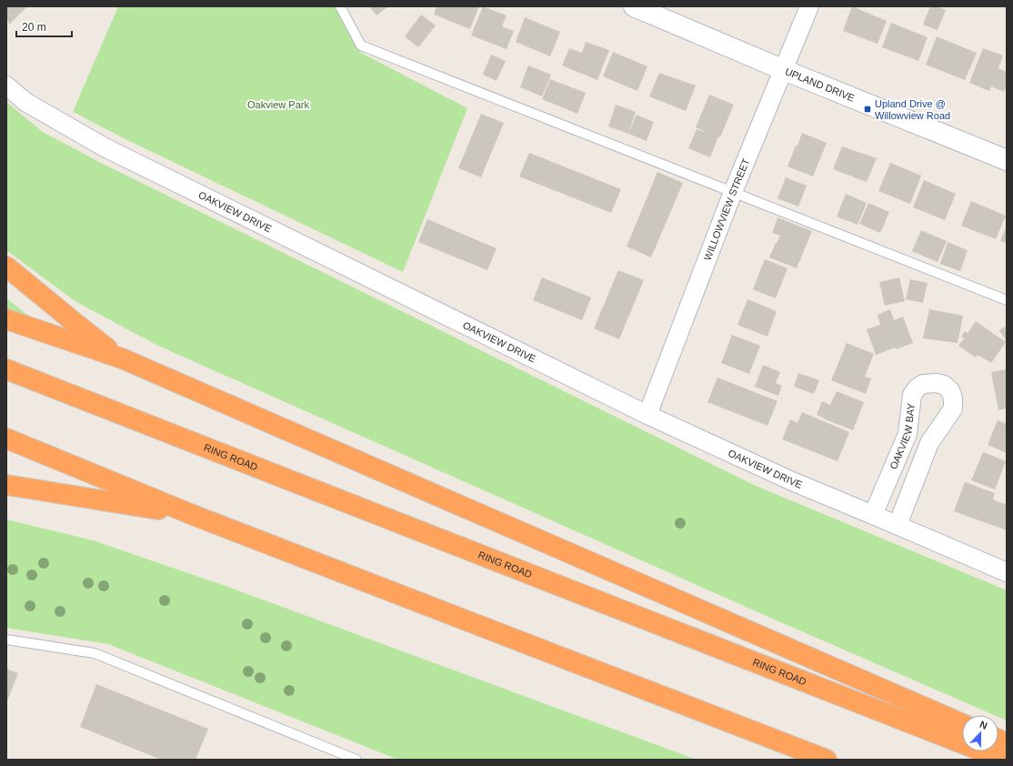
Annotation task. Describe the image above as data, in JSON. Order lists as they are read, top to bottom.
{
  "streets": {
    "highway": ["RING ROAD"],
    "street": [
      "UPLAND DRIVE",
      "WILLOWVIEW STREET",
      "OAKVIEW DRIVE",
      "OAKVIEW BAY"
    ]
  },
  "crossings": [
    ["UPLAND DRIVE", "WILLOWVIEW STREET"],
    ["WILLOWVIEW STREET", "OAKVIEW DRIVE"],
    ["OAKVIEW DRIVE", "OAKVIEW BAY"]
  ],
  "parks": ["Oakview Park"],
  "places": {
    "transit": ["Upland Drive @ Willowview Road"]
  },
  "scale_bar": "20 m",
  "north": "top"
}
